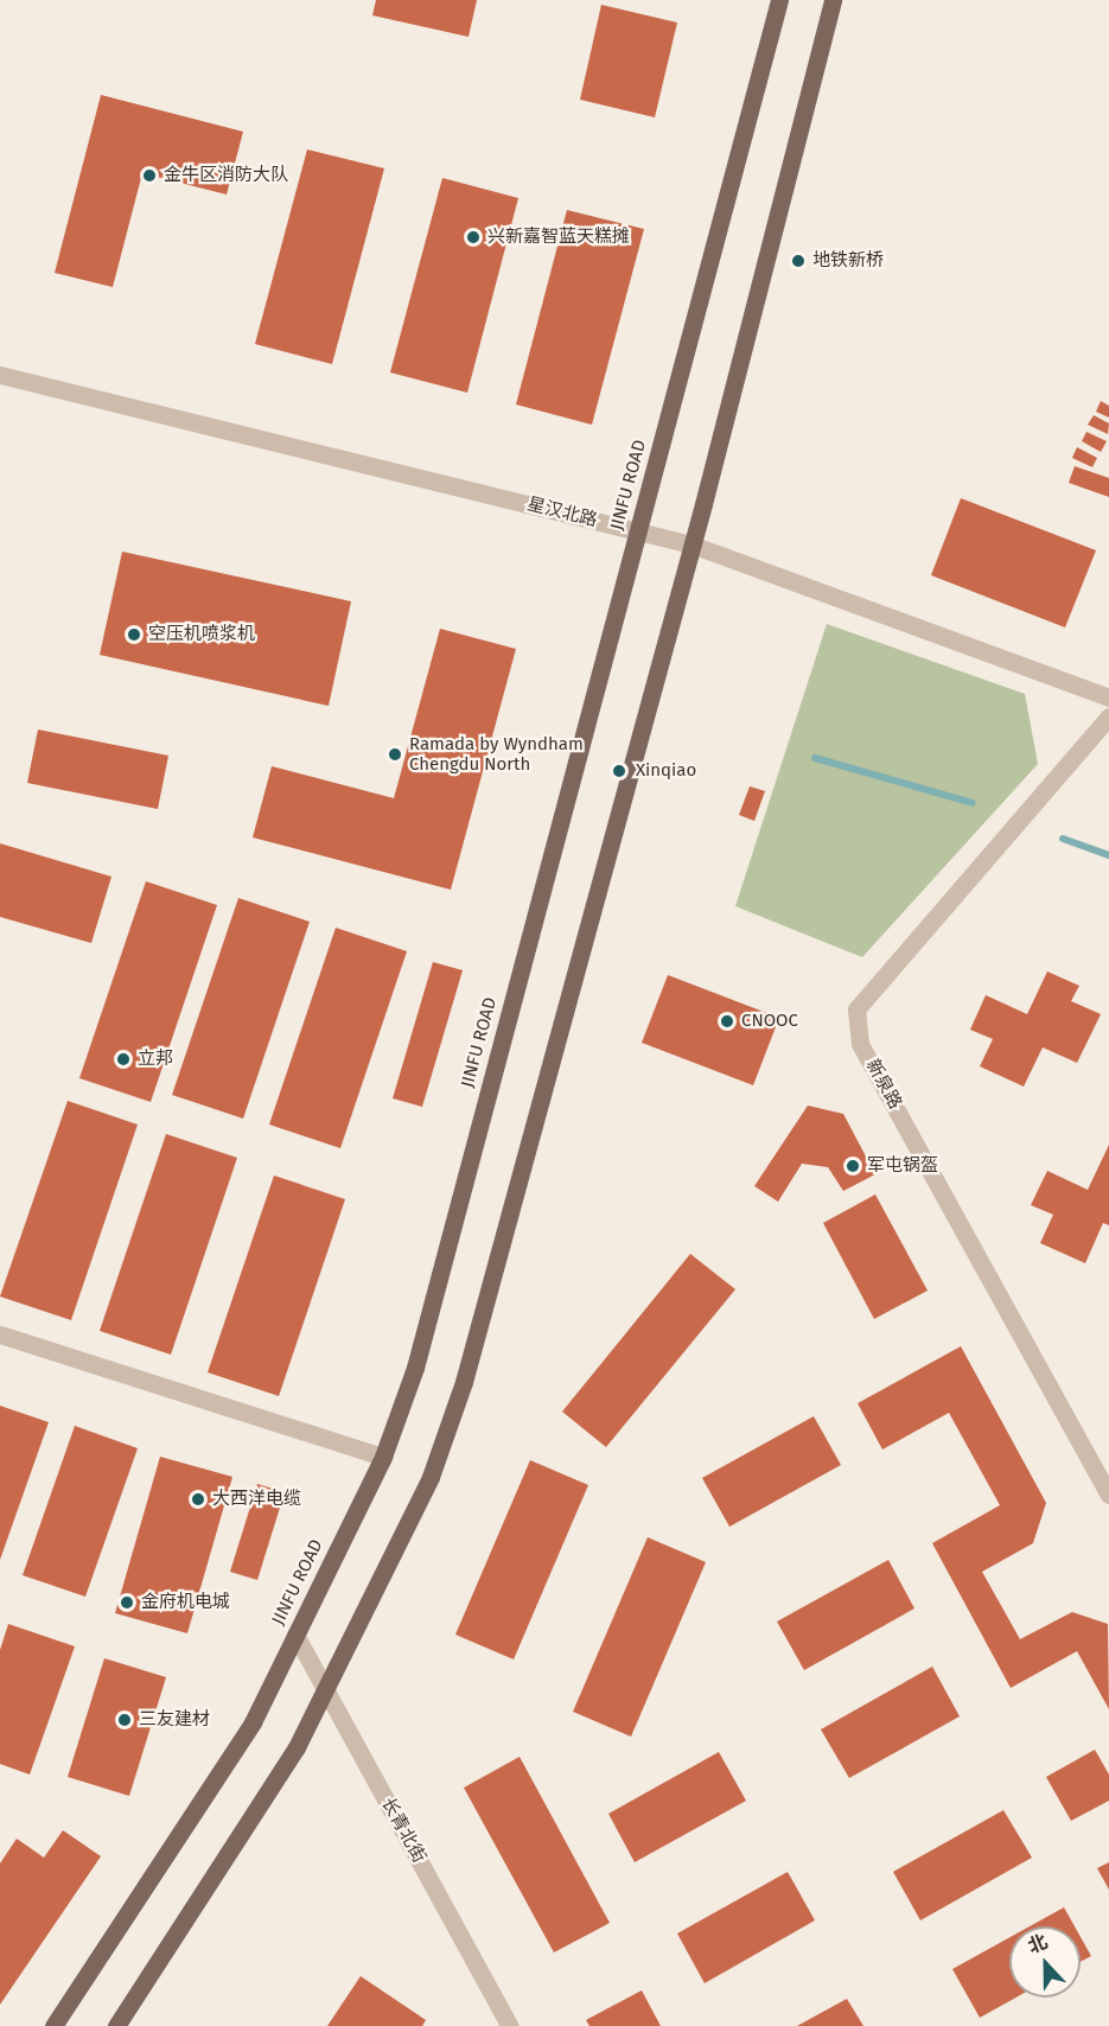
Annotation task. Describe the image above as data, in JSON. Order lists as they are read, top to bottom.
{
  "streets": {
    "main road": ["JINFU ROAD"],
    "street": ["星汉北路", "新泉路", "长青北街"]
  },
  "crossings": [
    ["JINFU ROAD", "星汉北路"],
    ["JINFU ROAD", "长青北街"]
  ],
  "places": [
    "金牛区消防大队",
    "兴新嘉智蓝天糕摊",
    "地铁新桥",
    "空压机喷浆机",
    "Ramada by Wyndham Chengdu North",
    "Xinqiao",
    "CNOOC",
    "立邦",
    "军屯锅盔",
    "大西洋电缆",
    "金府机电城",
    "三友建材"
  ],
  "north": "top"
}
